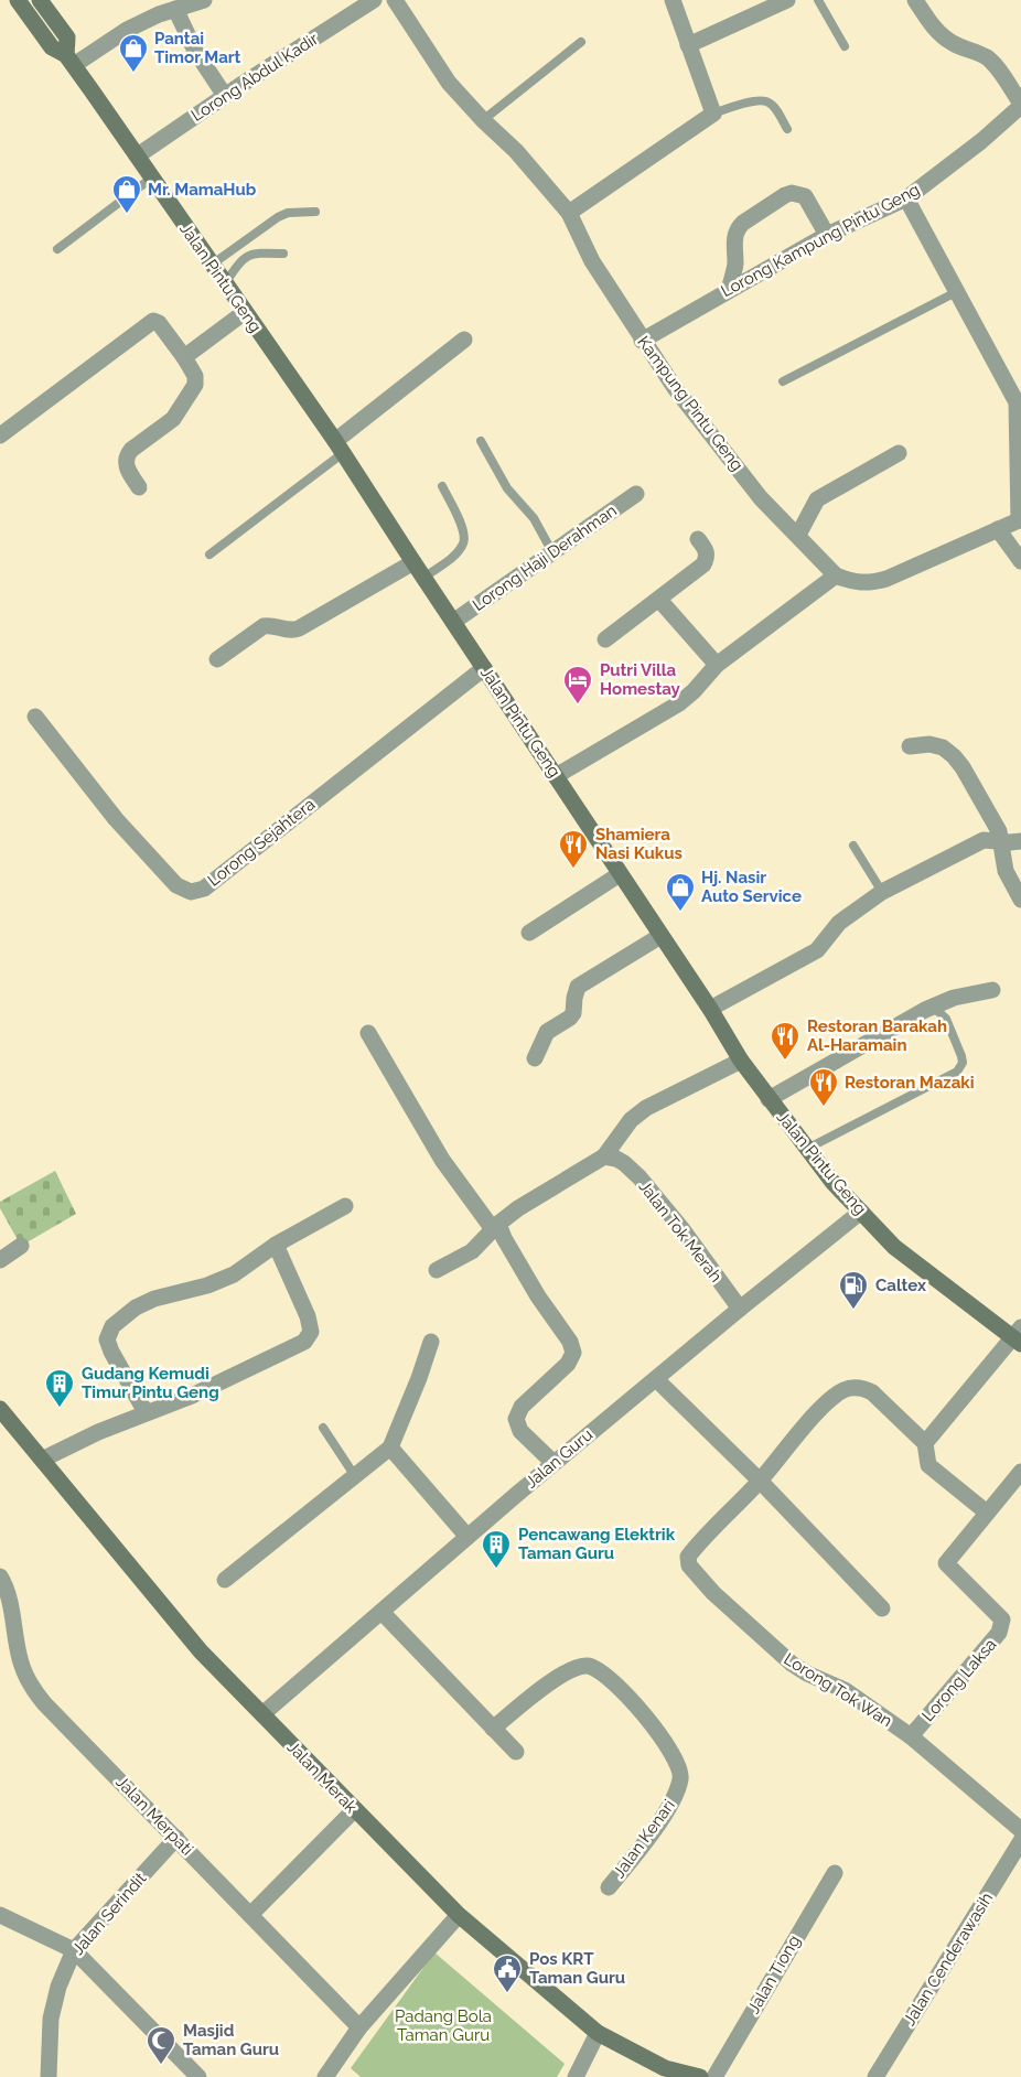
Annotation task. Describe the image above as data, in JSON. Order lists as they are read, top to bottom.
{
  "streets": {
    "main road": ["Jalan Pintu Geng", "Jalan Merak"],
    "street": [
      "Lorong Abdul Kadir",
      "Lorong Kampung Pintu Geng",
      "Kampung Pintu Geng",
      "Lorong Haji Derahman",
      "Lorong Sejahtera",
      "Jalan Tok Merah",
      "Jalan Guru",
      "Lorong Laksa",
      "Lorong Tok Wan",
      "Jalan Merpati",
      "Jalan Kenari",
      "Jalan Serindit",
      "Jalan Cenderawasih",
      "Jalan Tiong"
    ]
  },
  "crossings": [
    ["Lorong Abdul Kadir", "Jalan Pintu Geng"],
    ["Lorong Kampung Pintu Geng", "Kampung Pintu Geng"],
    ["Jalan Pintu Geng", "Lorong Haji Derahman"],
    ["Jalan Pintu Geng", "Lorong Sejahtera"],
    ["Jalan Pintu Geng", "Jalan Guru"],
    ["Jalan Tok Merah", "Jalan Guru"],
    ["Jalan Guru", "Jalan Merak"],
    ["Lorong Laksa", "Lorong Tok Wan"],
    ["Jalan Merpati", "Jalan Serindit"]
  ],
  "parks": ["Padang Bola Taman Guru"],
  "places": {
    "shop": ["Pantai Timor Mart", "Mr. MamaHub", "Hj. Nasir Auto Service"],
    "hotel": ["Putri Villa Homestay"],
    "restaurant": ["Shamiera Nasi Kukus", "Restoran Barakah Al-Haramain", "Restoran Mazaki"],
    "fuel station": ["Caltex"],
    "building": ["Gudang Kemudi Timur Pintu Geng", "Pencawang Elektrik Taman Guru"],
    "public building": ["Pos KRT Taman Guru"],
    "mosque": ["Masjid Taman Guru"]
  }
}
